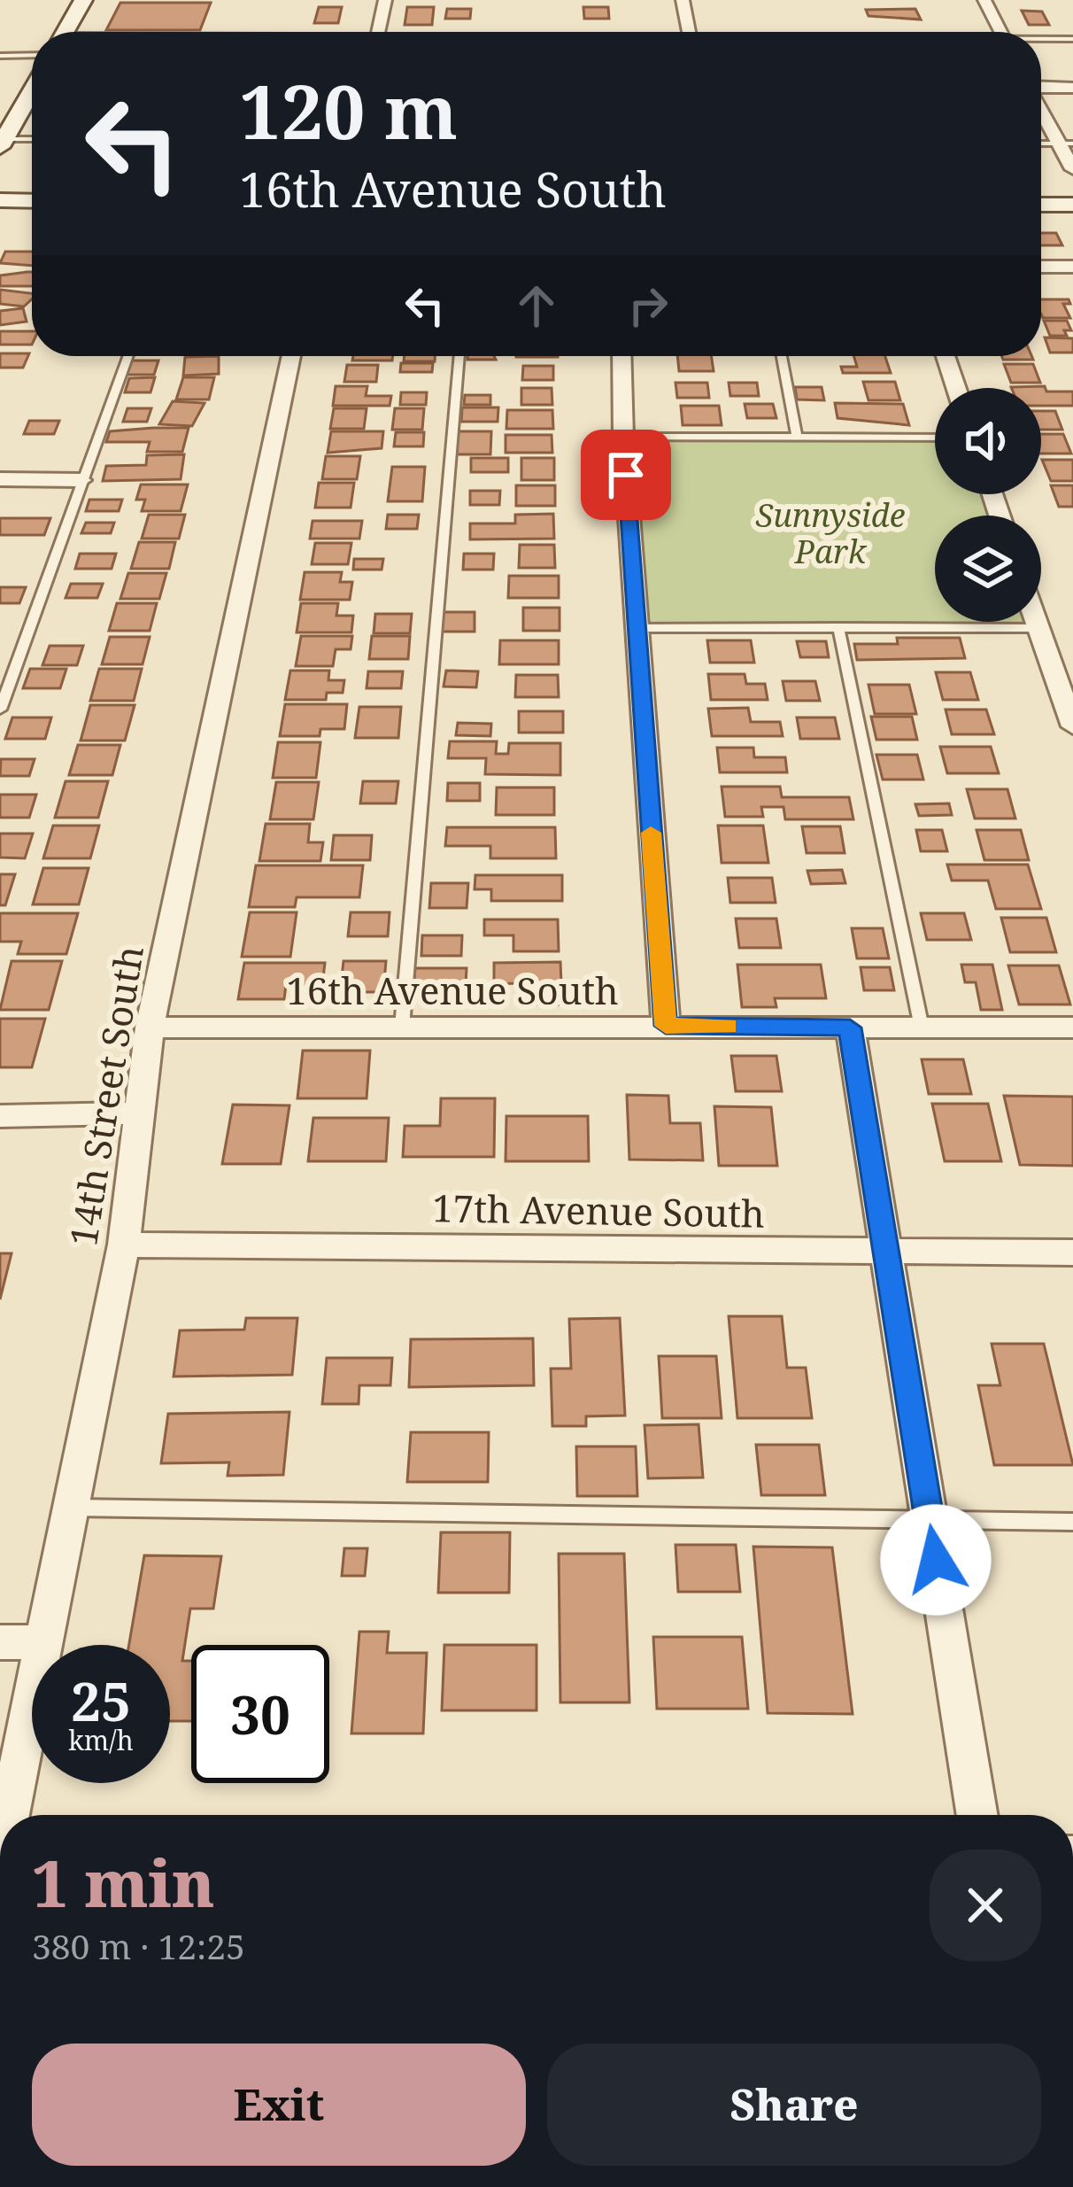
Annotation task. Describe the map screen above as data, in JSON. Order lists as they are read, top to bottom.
{
  "streets": {
    "street": ["16th Avenue South", "14th Street South", "17th Avenue South"]
  },
  "crossings": [
    ["16th Avenue South", "14th Street South"],
    ["14th Street South", "17th Avenue South"]
  ],
  "parks": ["Sunnyside Park"],
  "page": {
    "turn": ["120 m", "16th Avenue South"],
    "speed": "25 km/h",
    "limit": "30",
    "heading": ["1 min", "380 m · 12:25"],
    "buttons": ["Exit", "Share"]
  }
}
